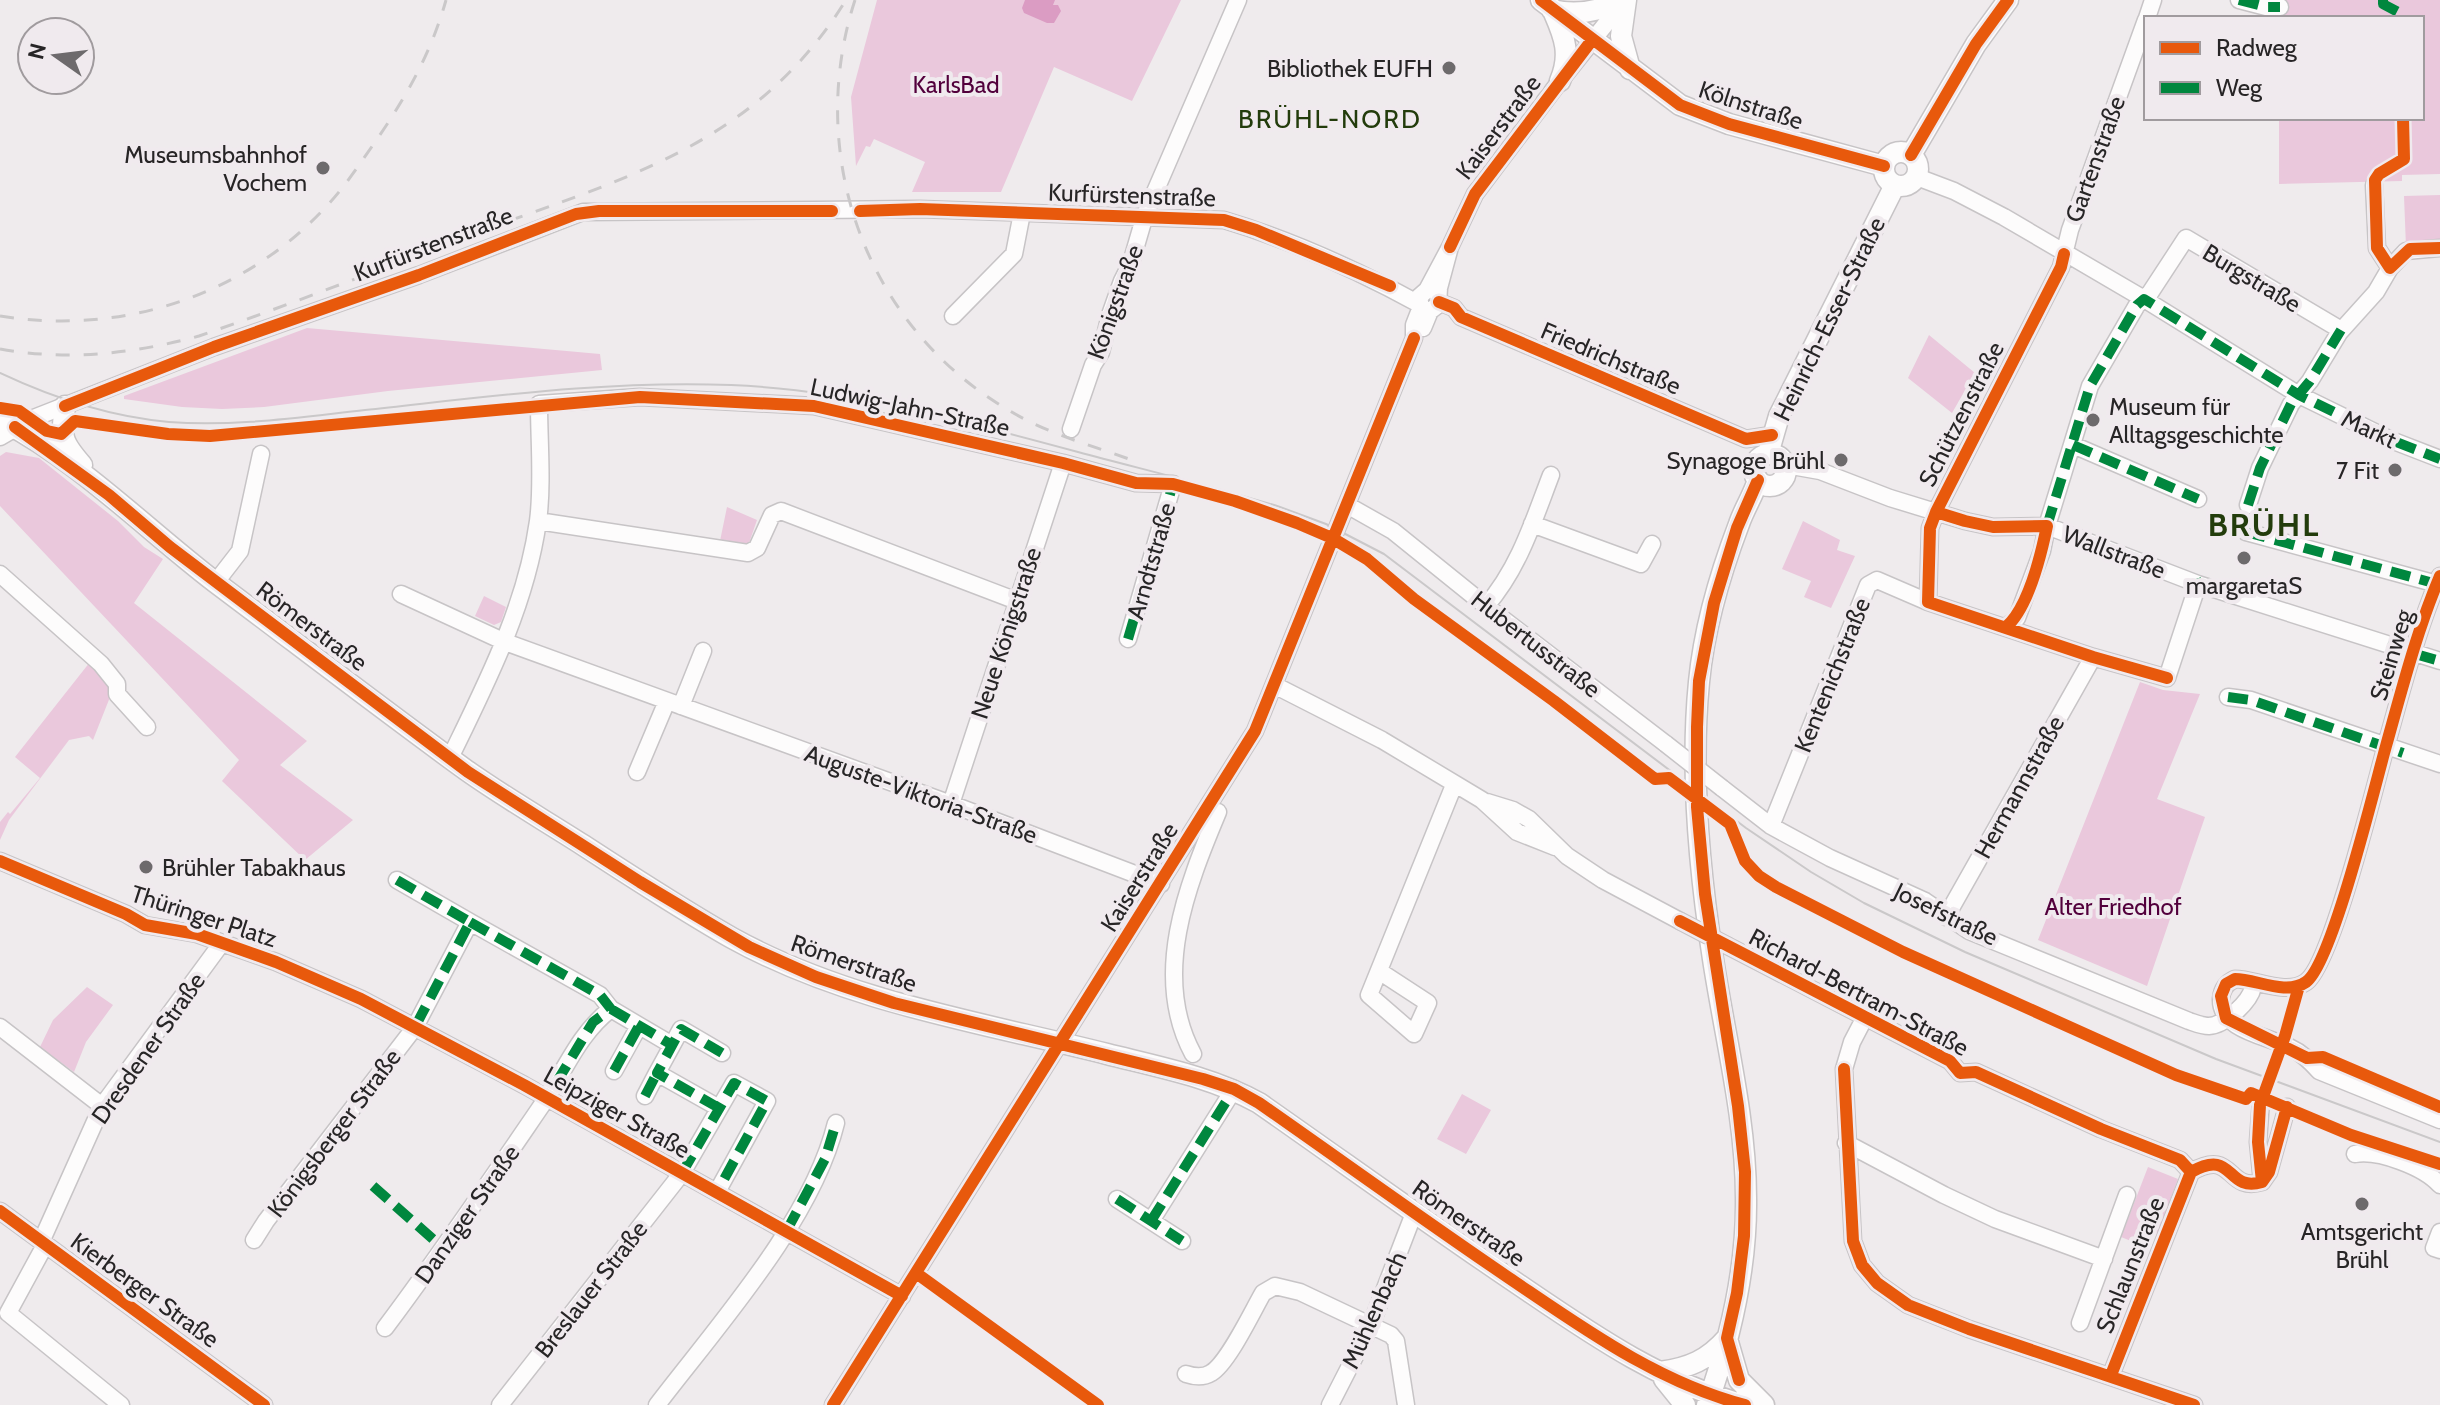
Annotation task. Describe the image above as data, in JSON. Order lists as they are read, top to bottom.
{
  "streets": {
    "main road": ["Kölnstraße", "Heinrich-Esser-Straße", "Römerstraße"],
    "street": [
      "Kaiserstraße",
      "Gartenstraße",
      "Kurfürstenstraße",
      "Burgstraße",
      "Königstraße",
      "Friedrichstraße",
      "Ludwig-Jahn-Straße",
      "Schützenstraße",
      "Markt",
      "Wallstraße",
      "Arndtstraße",
      "Neue Königstraße",
      "Hubertusstraße",
      "Steinweg",
      "Kentenichstraße",
      "Hermannstraße",
      "Auguste-Viktoria-Straße",
      "Josefstraße",
      "Thüringer Platz",
      "Richard-Bertram-Straße",
      "Dresdener Straße",
      "Leipziger Straße",
      "Königsberger Straße",
      "Danziger Straße",
      "Schlaunstraße",
      "Breslauer Straße",
      "Kierberger Straße",
      "Mühlenbach"
    ]
  },
  "crossings": [
    ["Kölnstraße", "Kaiserstraße"],
    ["Kölnstraße", "Heinrich-Esser-Straße"],
    ["Kaiserstraße", "Kurfürstenstraße"],
    ["Kaiserstraße", "Friedrichstraße"],
    ["Kaiserstraße", "Römerstraße"],
    ["Kaiserstraße", "Hubertusstraße"],
    ["Kaiserstraße", "Auguste-Viktoria-Straße"],
    ["Kaiserstraße", "Richard-Bertram-Straße"],
    ["Kaiserstraße", "Leipziger Straße"],
    ["Gartenstraße", "Schützenstraße"],
    ["Kurfürstenstraße", "Königstraße"],
    ["Kurfürstenstraße", "Friedrichstraße"],
    ["Kurfürstenstraße", "Römerstraße"],
    ["Heinrich-Esser-Straße", "Friedrichstraße"],
    ["Friedrichstraße", "Schützenstraße"],
    ["Friedrichstraße", "Wallstraße"],
    ["Ludwig-Jahn-Straße", "Arndtstraße"],
    ["Ludwig-Jahn-Straße", "Neue Königstraße"],
    ["Schützenstraße", "Wallstraße"],
    ["Schützenstraße", "Kentenichstraße"],
    ["Wallstraße", "Steinweg"],
    ["Römerstraße", "Mühlenbach"],
    ["Neue Königstraße", "Auguste-Viktoria-Straße"],
    ["Hubertusstraße", "Josefstraße"],
    ["Kentenichstraße", "Josefstraße"],
    ["Hermannstraße", "Josefstraße"],
    ["Thüringer Platz", "Dresdener Straße"],
    ["Thüringer Platz", "Leipziger Straße"],
    ["Richard-Bertram-Straße", "Schlaunstraße"],
    ["Dresdener Straße", "Kierberger Straße"],
    ["Leipziger Straße", "Königsberger Straße"],
    ["Leipziger Straße", "Danziger Straße"],
    ["Leipziger Straße", "Breslauer Straße"]
  ],
  "districts": ["BRÜHL-NORD", "BRÜHL"],
  "parks": ["KarlsBad", "Alter Friedhof"],
  "places": [
    "Bibliothek EUFH",
    "Museumsbahnhof Vochem",
    "Museum für Alltagsgeschichte",
    "Synagoge Brühl",
    "7 Fit",
    "margaretaS",
    "Brühler Tabakhaus",
    "Amtsgericht Brühl"
  ],
  "legend": ["Radweg", "Weg"],
  "north": "left"
}
